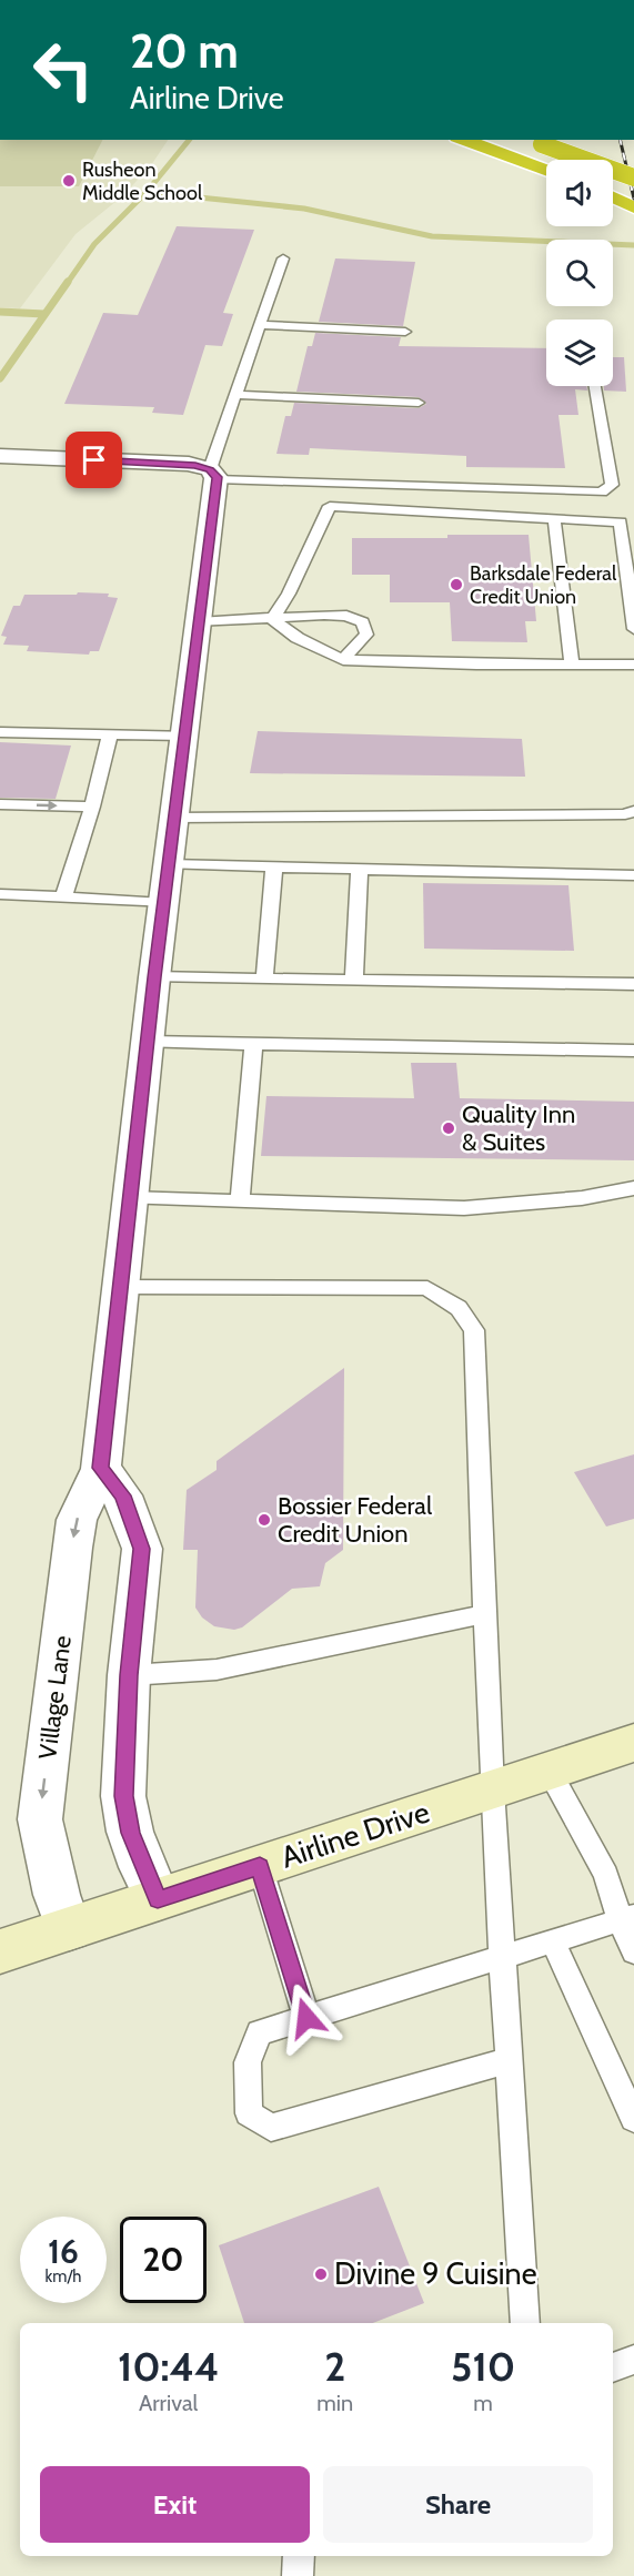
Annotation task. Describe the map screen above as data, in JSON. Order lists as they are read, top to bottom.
{
  "streets": {
    "main road": ["Airline Drive"],
    "street": ["Village Lane"]
  },
  "crossings": [
    ["Village Lane", "Airline Drive"]
  ],
  "places": [
    "Rusheon Middle School",
    "Barksdale Federal Credit Union",
    "Quality Inn & Suites",
    "Bossier Federal Credit Union",
    "Divine 9 Cuisine"
  ],
  "page": {
    "turn": ["20 m", "Airline Drive"],
    "speed": "16 km/h",
    "limit": "20",
    "eta": [
      "10:44",
      "Arrival",
      "2",
      "min",
      "510",
      "m"
    ],
    "buttons": ["Exit", "Share"]
  }
}
